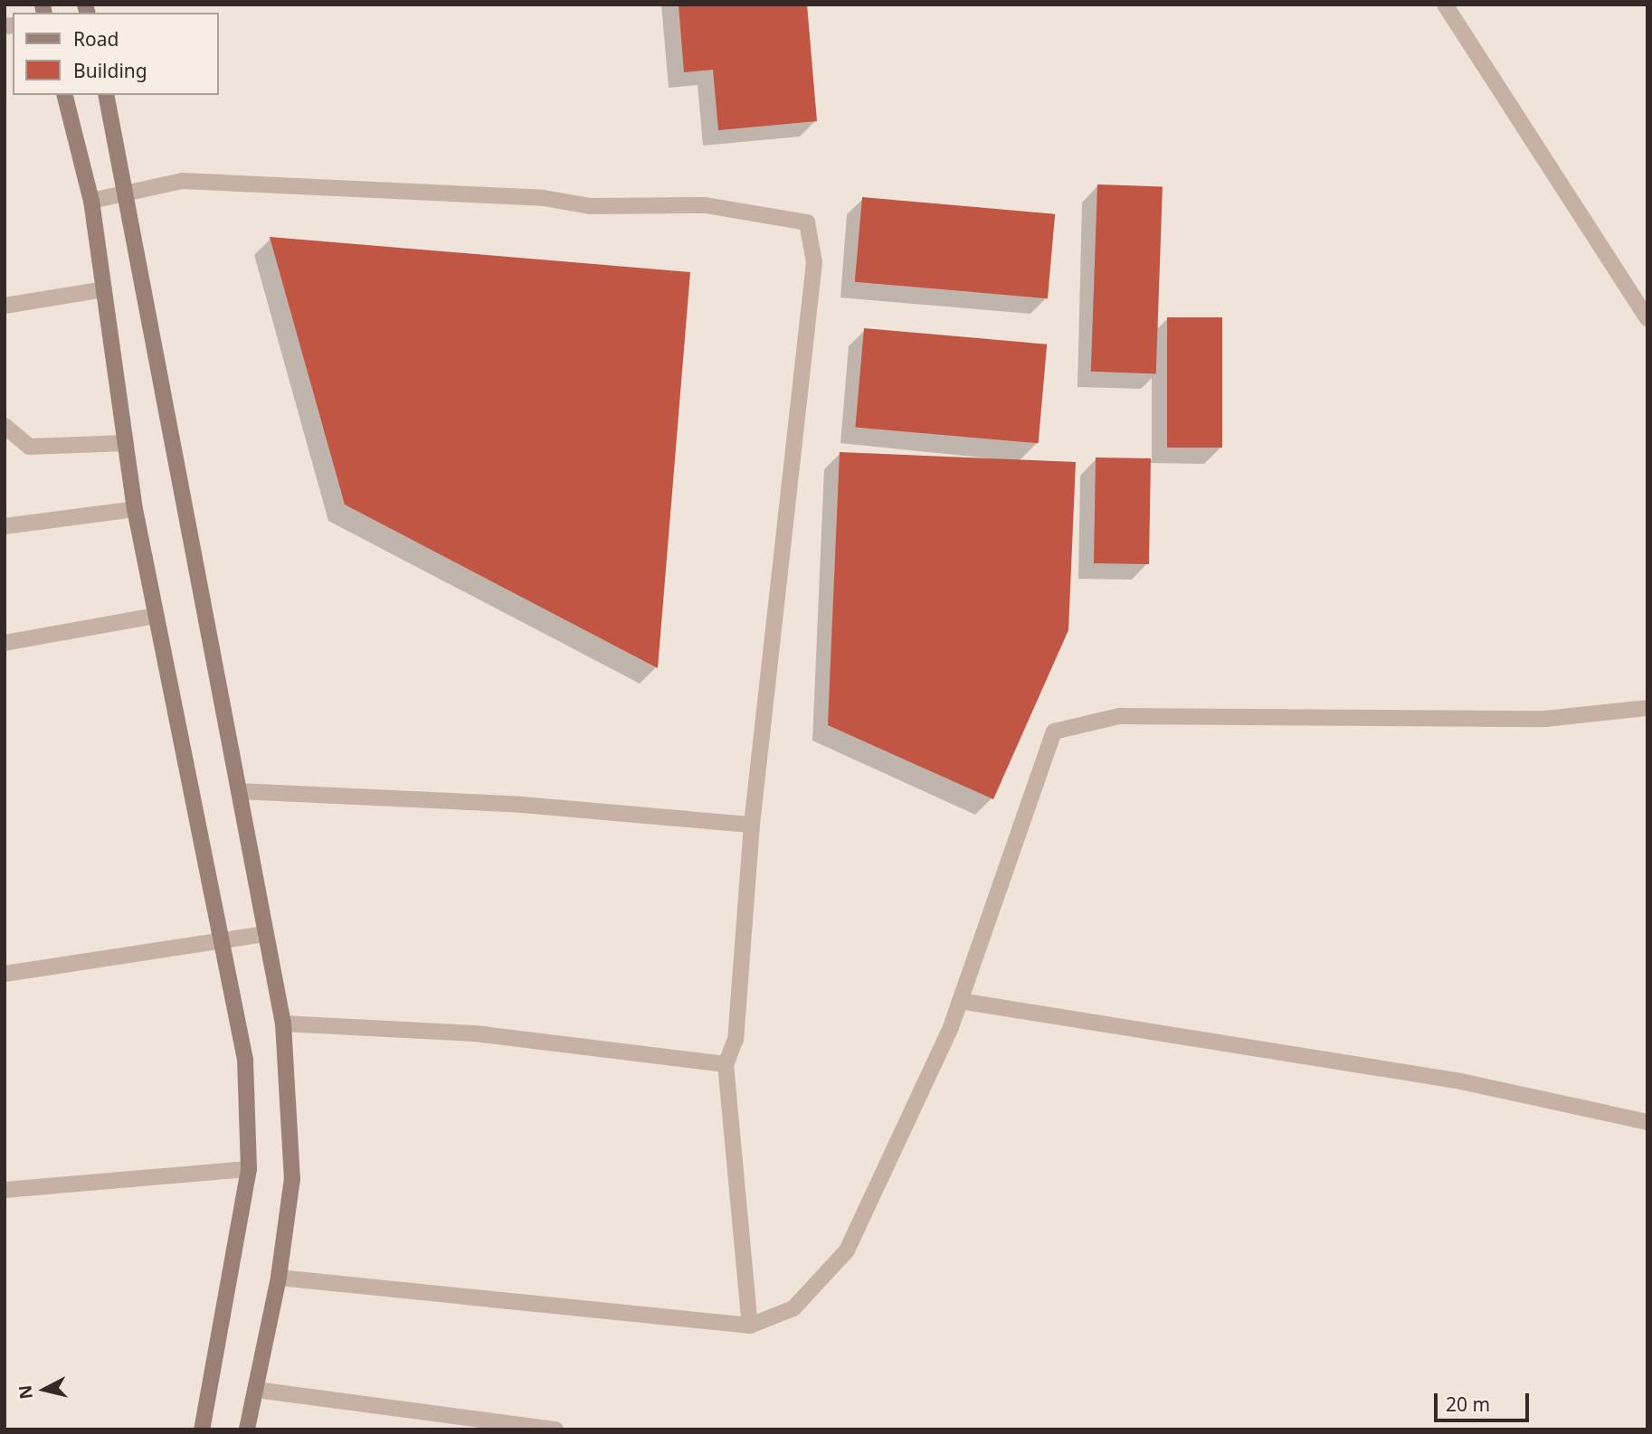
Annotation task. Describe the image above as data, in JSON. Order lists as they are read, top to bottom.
{
  "legend": ["Road", "Building"],
  "scale_bar": "20 m",
  "north": "left"
}
